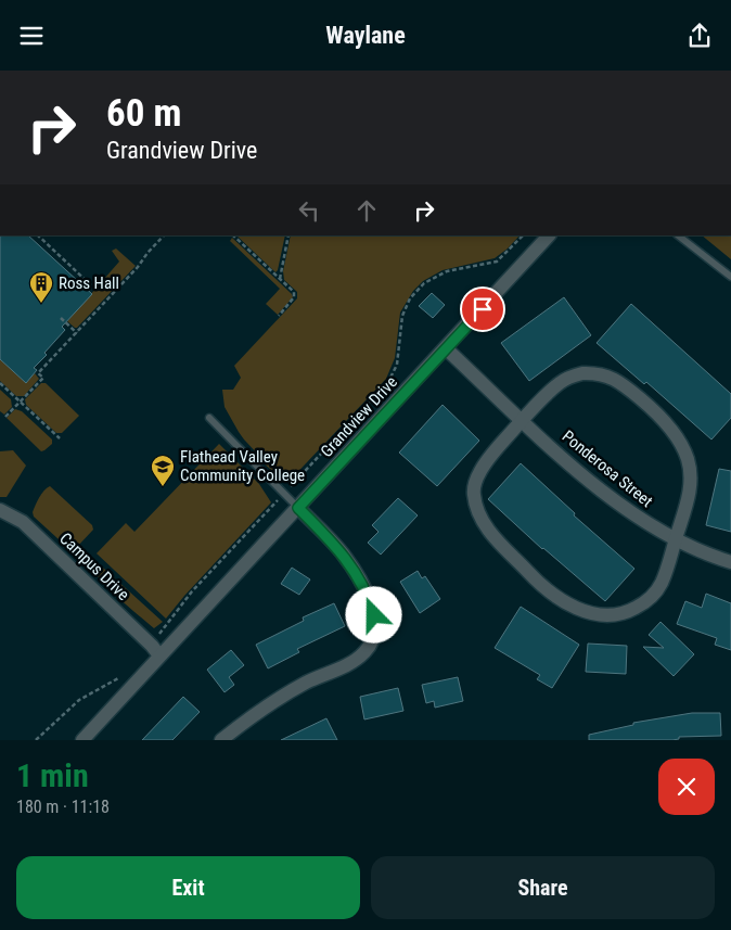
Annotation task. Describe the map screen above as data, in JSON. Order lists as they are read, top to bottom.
{
  "streets": {
    "street": ["Grandview Drive", "Ponderosa Street", "Campus Drive"]
  },
  "crossings": [
    ["Grandview Drive", "Ponderosa Street"],
    ["Grandview Drive", "Campus Drive"]
  ],
  "places": {
    "building": ["Ross Hall"],
    "school or university": ["Flathead Valley Community College"]
  },
  "page": {
    "header": "Waylane",
    "turn": ["60 m", "Grandview Drive"],
    "heading": ["1 min", "180 m · 11:18"],
    "buttons": ["Exit", "Share"]
  }
}
